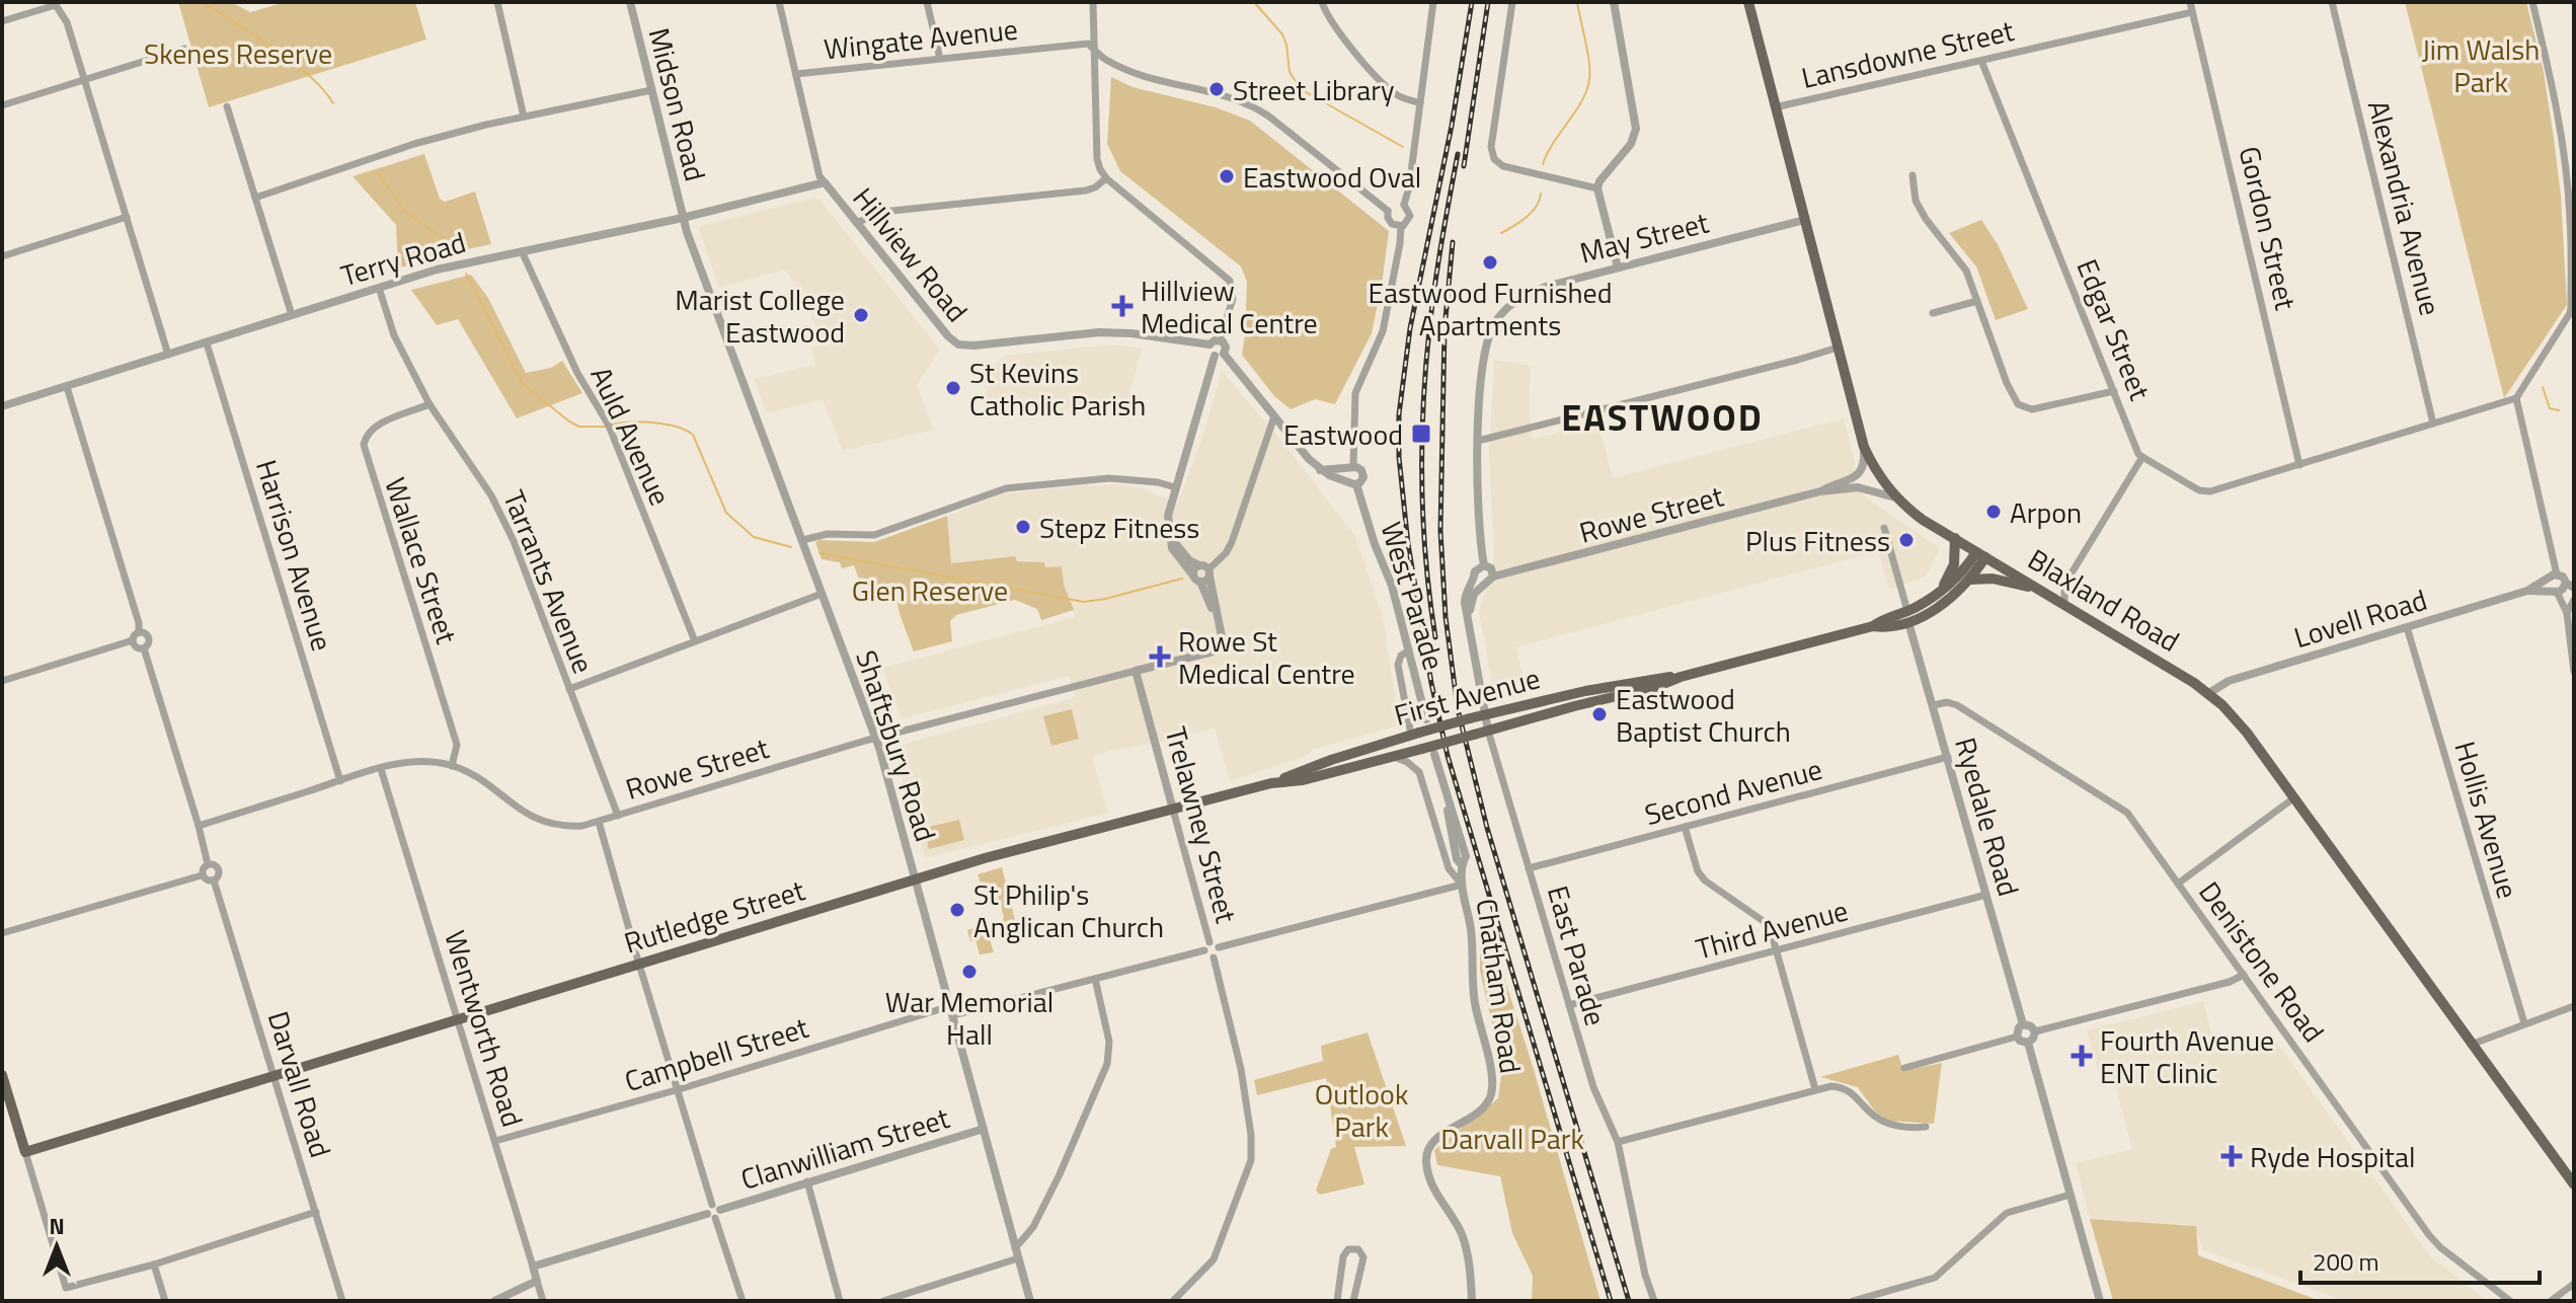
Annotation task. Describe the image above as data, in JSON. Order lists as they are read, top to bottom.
{
  "streets": {
    "main road": ["Blaxland Road", "First Avenue", "Rutledge Street"],
    "street": [
      "Wingate Avenue",
      "Lansdowne Street",
      "Midson Road",
      "Alexandria Avenue",
      "Gordon Street",
      "May Street",
      "Hillview Road",
      "Terry Road",
      "Edgar Street",
      "Auld Avenue",
      "Rowe Street",
      "Harrison Avenue",
      "Wallace Street",
      "Tarrants Avenue",
      "West Parade",
      "Lovell Road",
      "Shaftsbury Road",
      "Second Avenue",
      "Ryedale Road",
      "Hollis Avenue",
      "Trelawney Street",
      "Third Avenue",
      "East Parade",
      "Denistone Road",
      "Chatham Road",
      "Wentworth Road",
      "Campbell Street",
      "Darvall Road",
      "Clanwilliam Street"
    ]
  },
  "crossings": [
    ["Lansdowne Street", "Gordon Street"],
    ["Lansdowne Street", "Edgar Street"],
    ["Lansdowne Street", "Blaxland Road"],
    ["Midson Road", "Terry Road"],
    ["Midson Road", "Shaftsbury Road"],
    ["May Street", "Blaxland Road"],
    ["Hillview Road", "Terry Road"],
    ["Terry Road", "Auld Avenue"],
    ["Terry Road", "Harrison Avenue"],
    ["Terry Road", "Tarrants Avenue"],
    ["Terry Road", "Shaftsbury Road"],
    ["Rowe Street", "Harrison Avenue"],
    ["Rowe Street", "Wallace Street"],
    ["Rowe Street", "Tarrants Avenue"],
    ["Rowe Street", "Blaxland Road"],
    ["Rowe Street", "Shaftsbury Road"],
    ["Rowe Street", "Trelawney Street"],
    ["Rowe Street", "East Parade"],
    ["Rowe Street", "Wentworth Road"],
    ["Wallace Street", "Tarrants Avenue"],
    ["Blaxland Road", "Lovell Road"],
    ["Blaxland Road", "First Avenue"],
    ["Lovell Road", "Hollis Avenue"],
    ["First Avenue", "Ryedale Road"],
    ["First Avenue", "Rutledge Street"],
    ["First Avenue", "East Parade"],
    ["Shaftsbury Road", "Rutledge Street"],
    ["Shaftsbury Road", "Campbell Street"],
    ["Shaftsbury Road", "Clanwilliam Street"],
    ["Second Avenue", "Ryedale Road"],
    ["Second Avenue", "East Parade"],
    ["Ryedale Road", "Third Avenue"],
    ["Ryedale Road", "Denistone Road"],
    ["Trelawney Street", "Rutledge Street"],
    ["Trelawney Street", "Campbell Street"],
    ["Rutledge Street", "Chatham Road"],
    ["Rutledge Street", "Wentworth Road"],
    ["Rutledge Street", "Darvall Road"],
    ["Third Avenue", "East Parade"],
    ["Wentworth Road", "Campbell Street"],
    ["Wentworth Road", "Clanwilliam Street"]
  ],
  "districts": ["EASTWOOD"],
  "parks": [
    "Jim Walsh Park",
    "Skenes Reserve",
    "Glen Reserve",
    "Outlook Park",
    "Darvall Park"
  ],
  "places": {
    "other": [
      "Street Library",
      "Eastwood Oval",
      "Eastwood Furnished Apartments",
      "Marist College Eastwood",
      "St Kevins Catholic Parish",
      "Arpon",
      "Stepz Fitness",
      "Plus Fitness",
      "Eastwood Baptist Church",
      "St Philip's Anglican Church",
      "War Memorial Hall"
    ],
    "health": [
      "Hillview Medical Centre",
      "Rowe St Medical Centre",
      "Fourth Avenue ENT Clinic",
      "Ryde Hospital"
    ],
    "transit": ["Eastwood"]
  },
  "scale_bar": "200 m",
  "north": "top"
}
